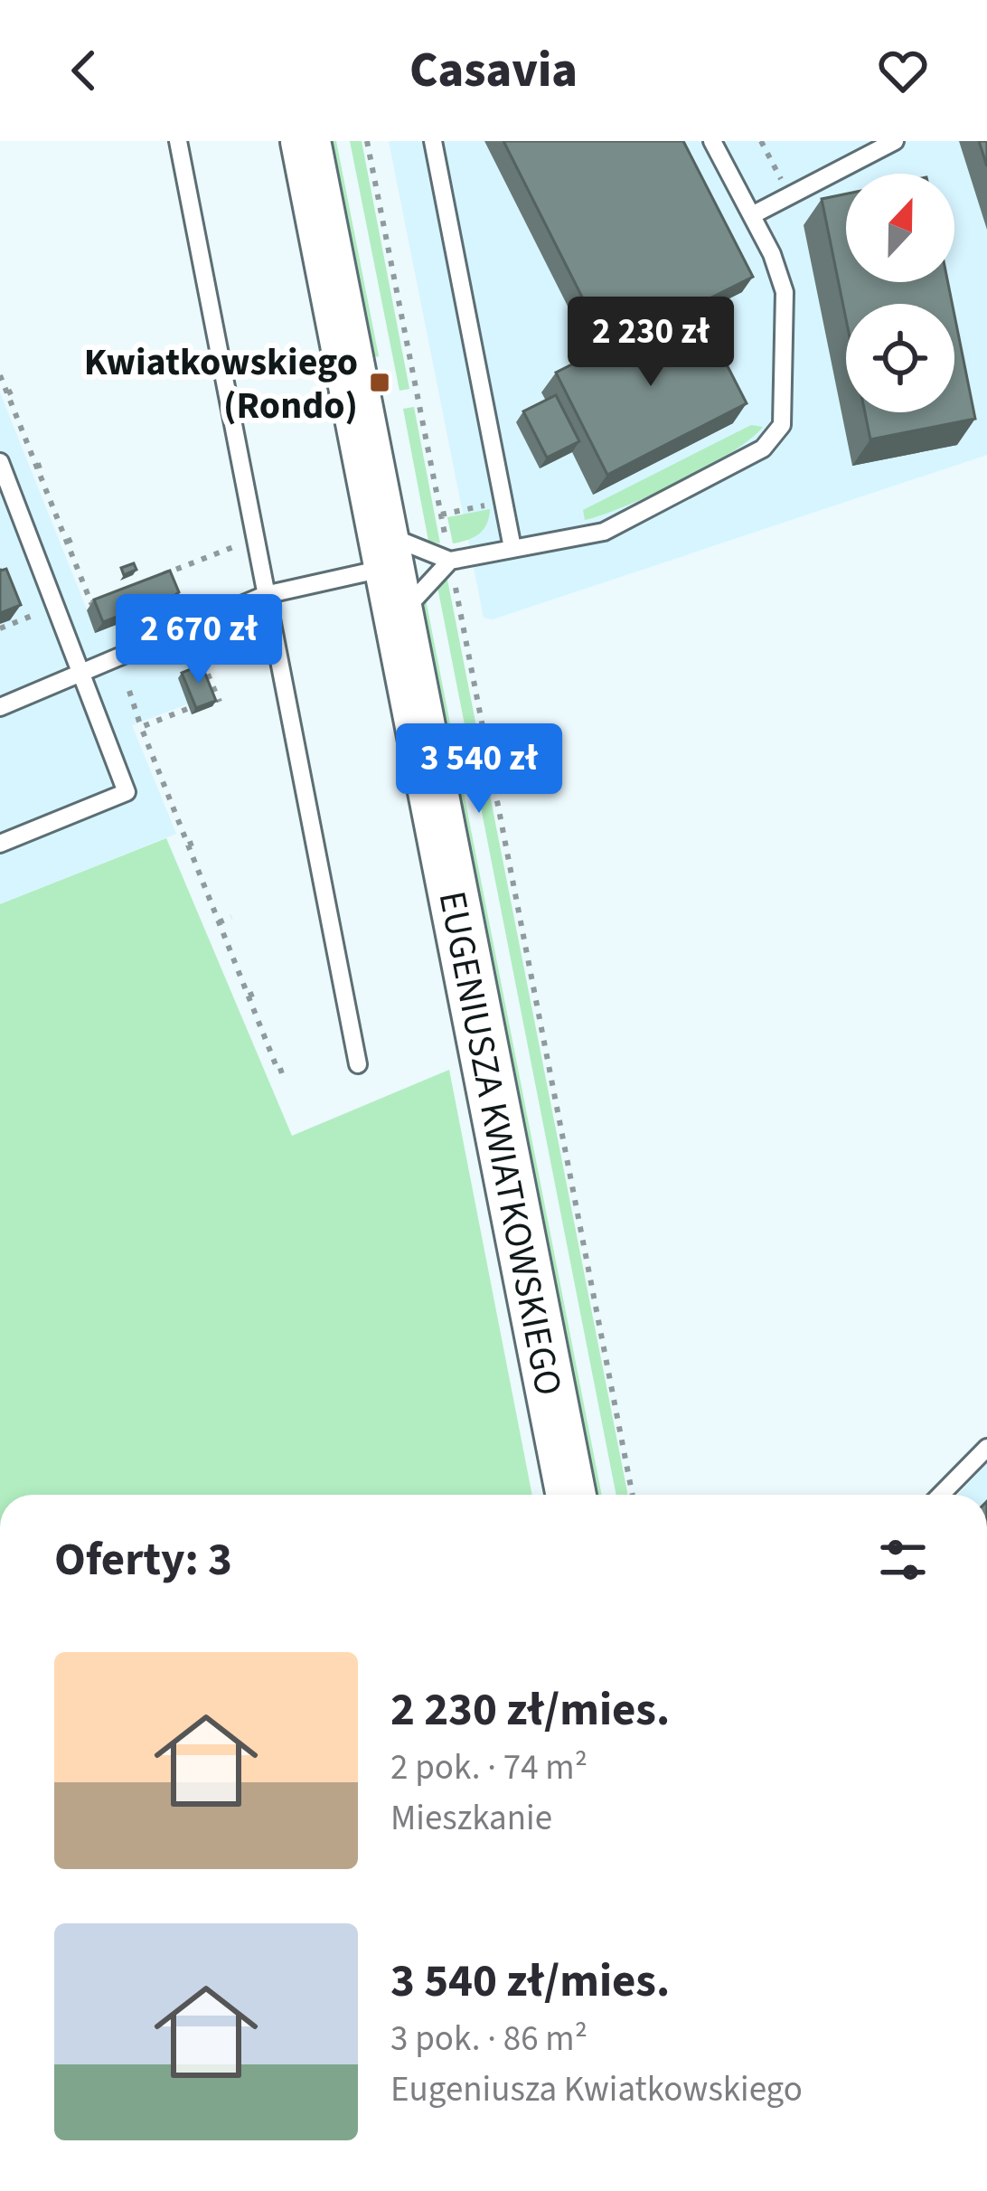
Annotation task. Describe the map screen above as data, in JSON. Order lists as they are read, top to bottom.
{
  "streets": {
    "main road": ["EUGENIUSZA KWIATKOWSKIEGO"]
  },
  "places": {
    "transit": ["Kwiatkowskiego (Rondo)"]
  },
  "north": "top",
  "page": {
    "header": "Casavia",
    "price": ["2 230 zł", "2 670 zł", "3 540 zł"],
    "heading": "Oferty: 3",
    "list": [
      {
        "name": "2 230 zł/mies.",
        "note": "2 pok. · 74 m² · Mieszkanie"
      },
      {
        "name": "3 540 zł/mies.",
        "note": "3 pok. · 86 m² · Eugeniusza Kwiatkowskiego"
      }
    ]
  }
}
